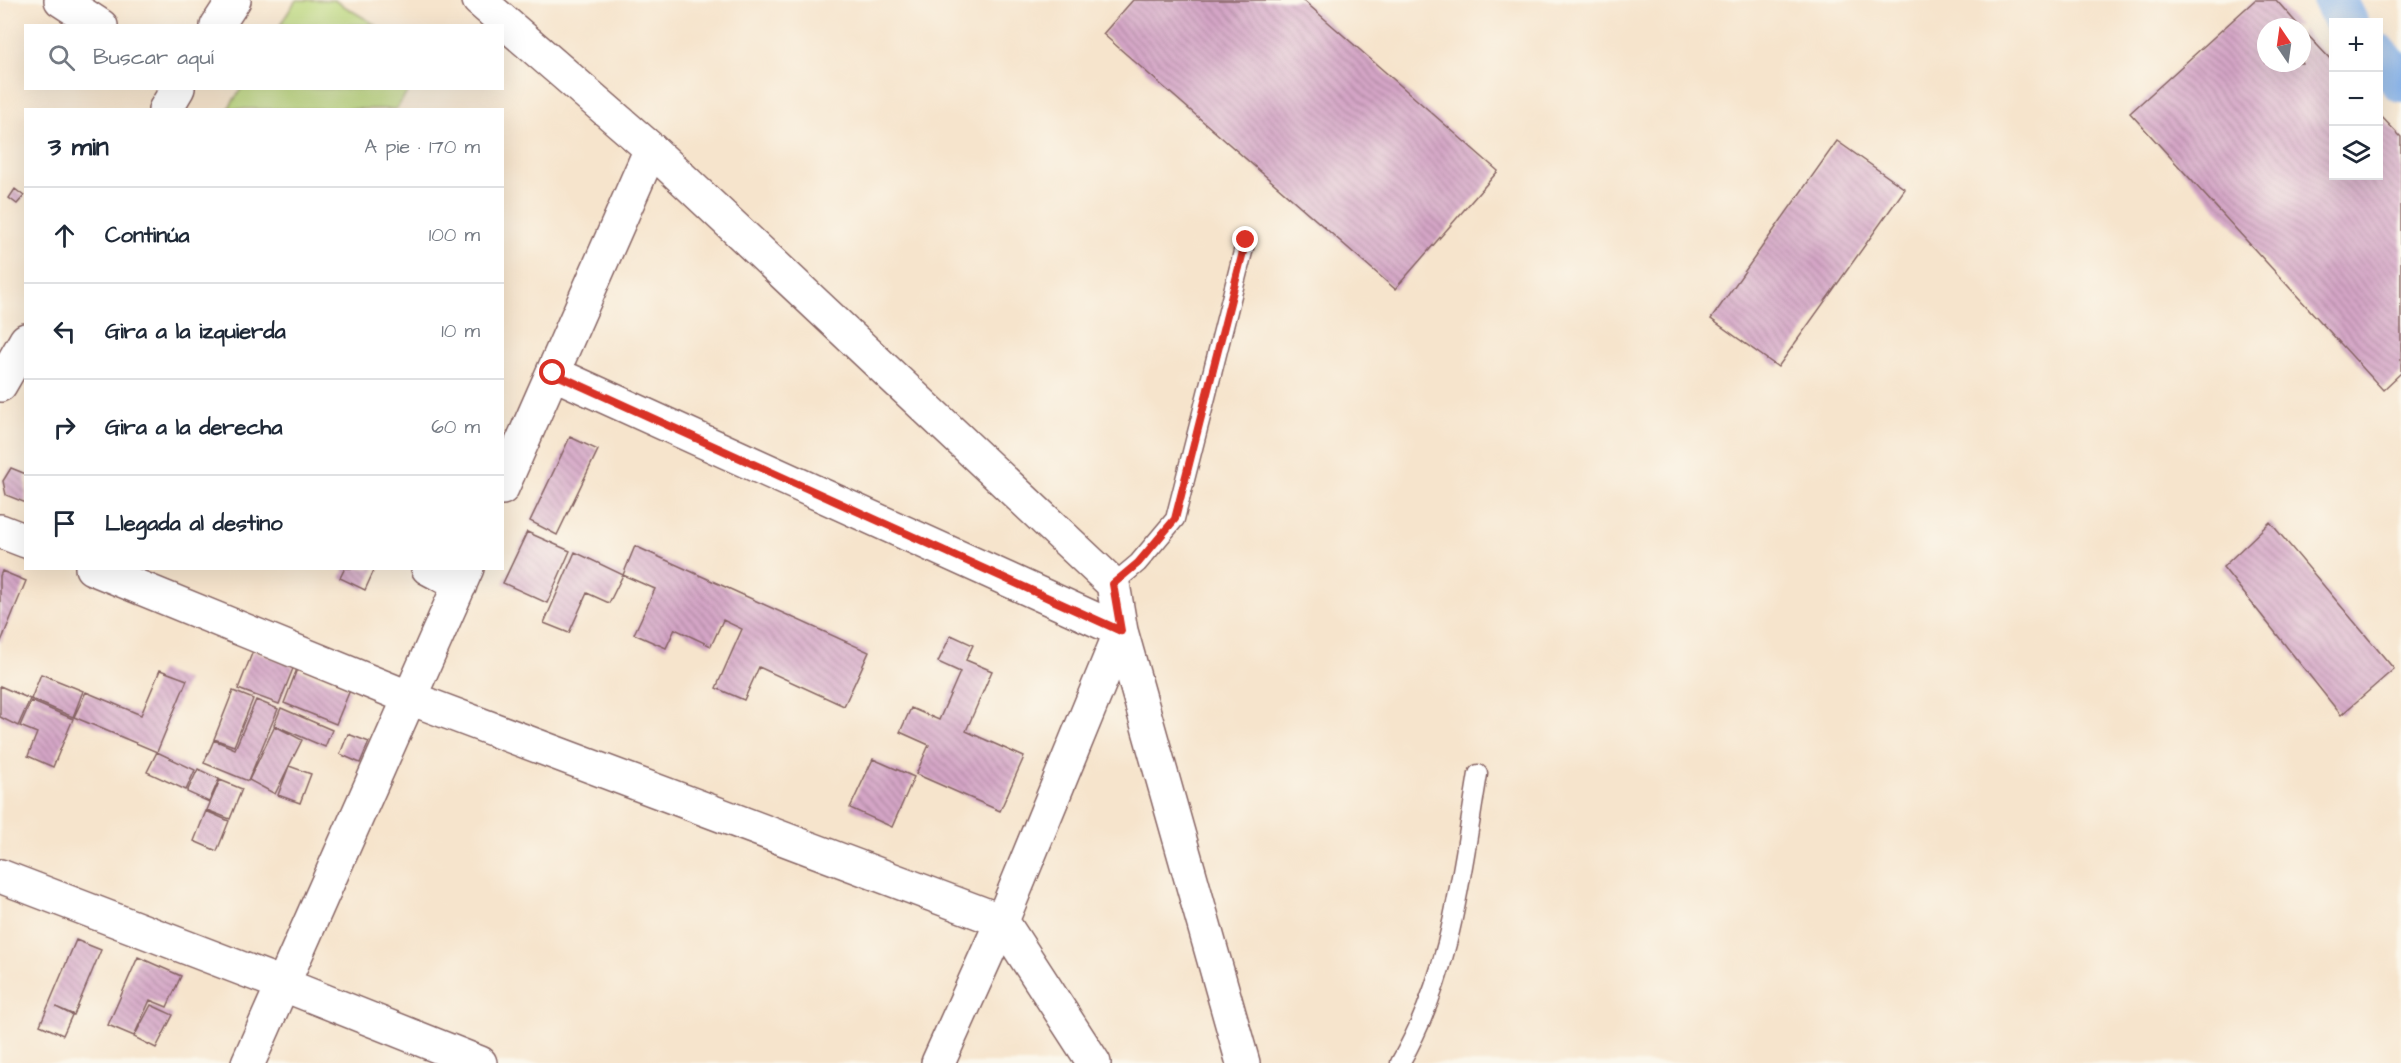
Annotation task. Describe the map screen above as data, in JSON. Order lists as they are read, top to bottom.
{
  "north": "top",
  "page": {
    "map_buttons": ["+", "−"],
    "search": "Buscar aquí",
    "heading": ["3 min", "A pie · 170 m"],
    "list": [
      ["Continúa", "100 m"],
      ["Gira a la izquierda", "10 m"],
      ["Gira a la derecha", "60 m"],
      "Llegada al destino"
    ]
  }
}
